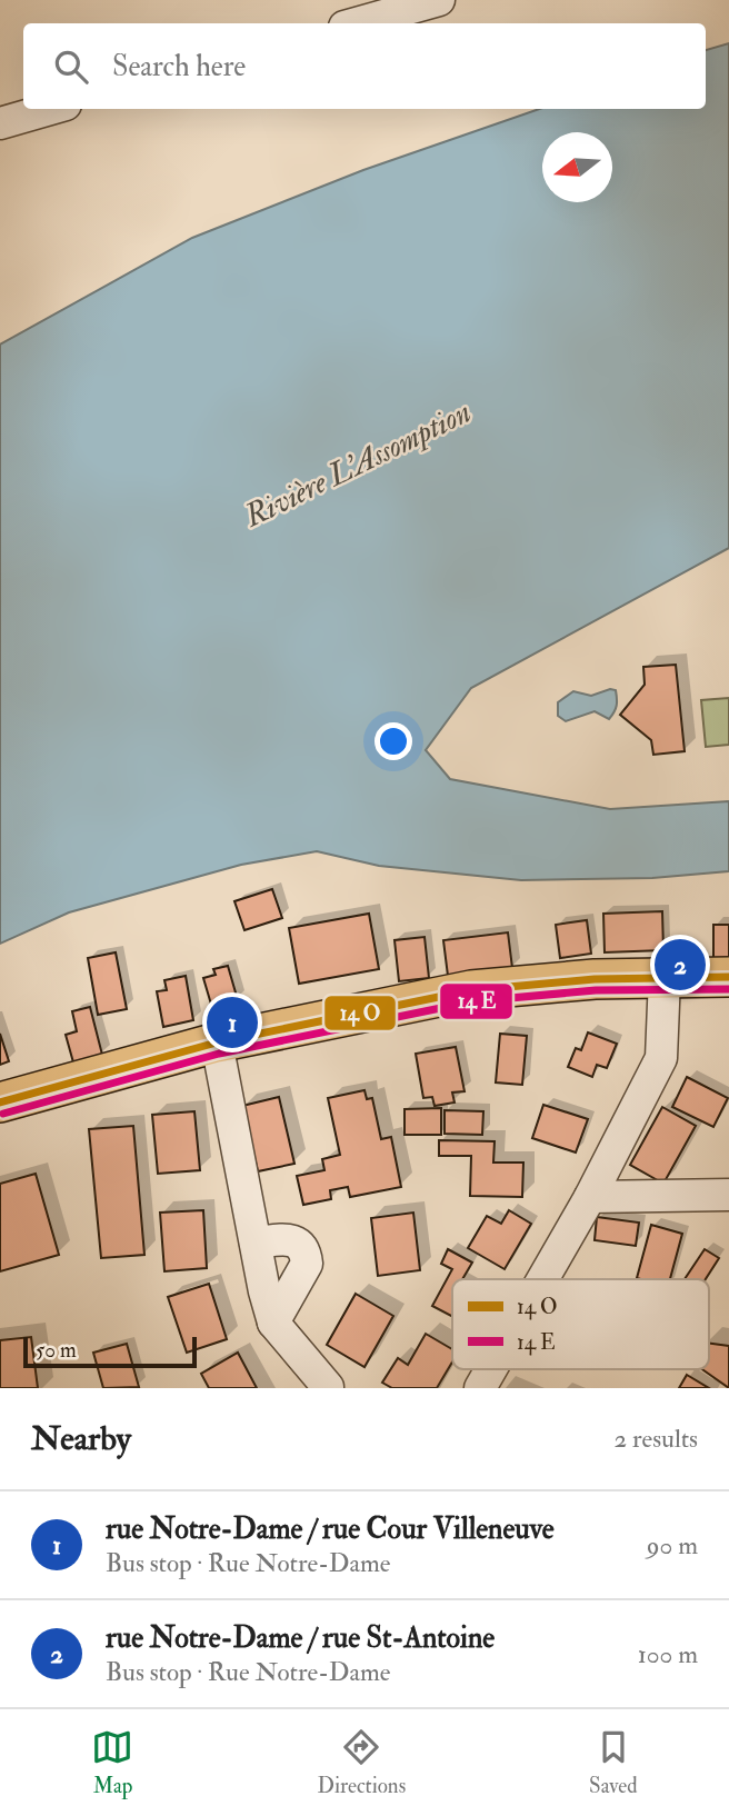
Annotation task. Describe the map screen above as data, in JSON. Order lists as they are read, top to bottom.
{
  "water": ["Rivière L'Assomption"],
  "legend": ["14 O", "14 E"],
  "scale_bar": "50 m",
  "north": "left",
  "page": {
    "search": "Search here",
    "pins": ["2", "1"],
    "scale": "50 m",
    "heading": ["Nearby", "2 results"],
    "list": [
      {
        "mark": "1",
        "name": "rue Notre-Dame / rue Cour Villeneuve",
        "note": "Bus stop · Rue Notre-Dame",
        "value": "90 m"
      },
      {
        "mark": "2",
        "name": "rue Notre-Dame / rue St-Antoine",
        "note": "Bus stop · Rue Notre-Dame",
        "value": "100 m"
      }
    ],
    "nav": ["Map", "Directions", "Saved"]
  }
}
